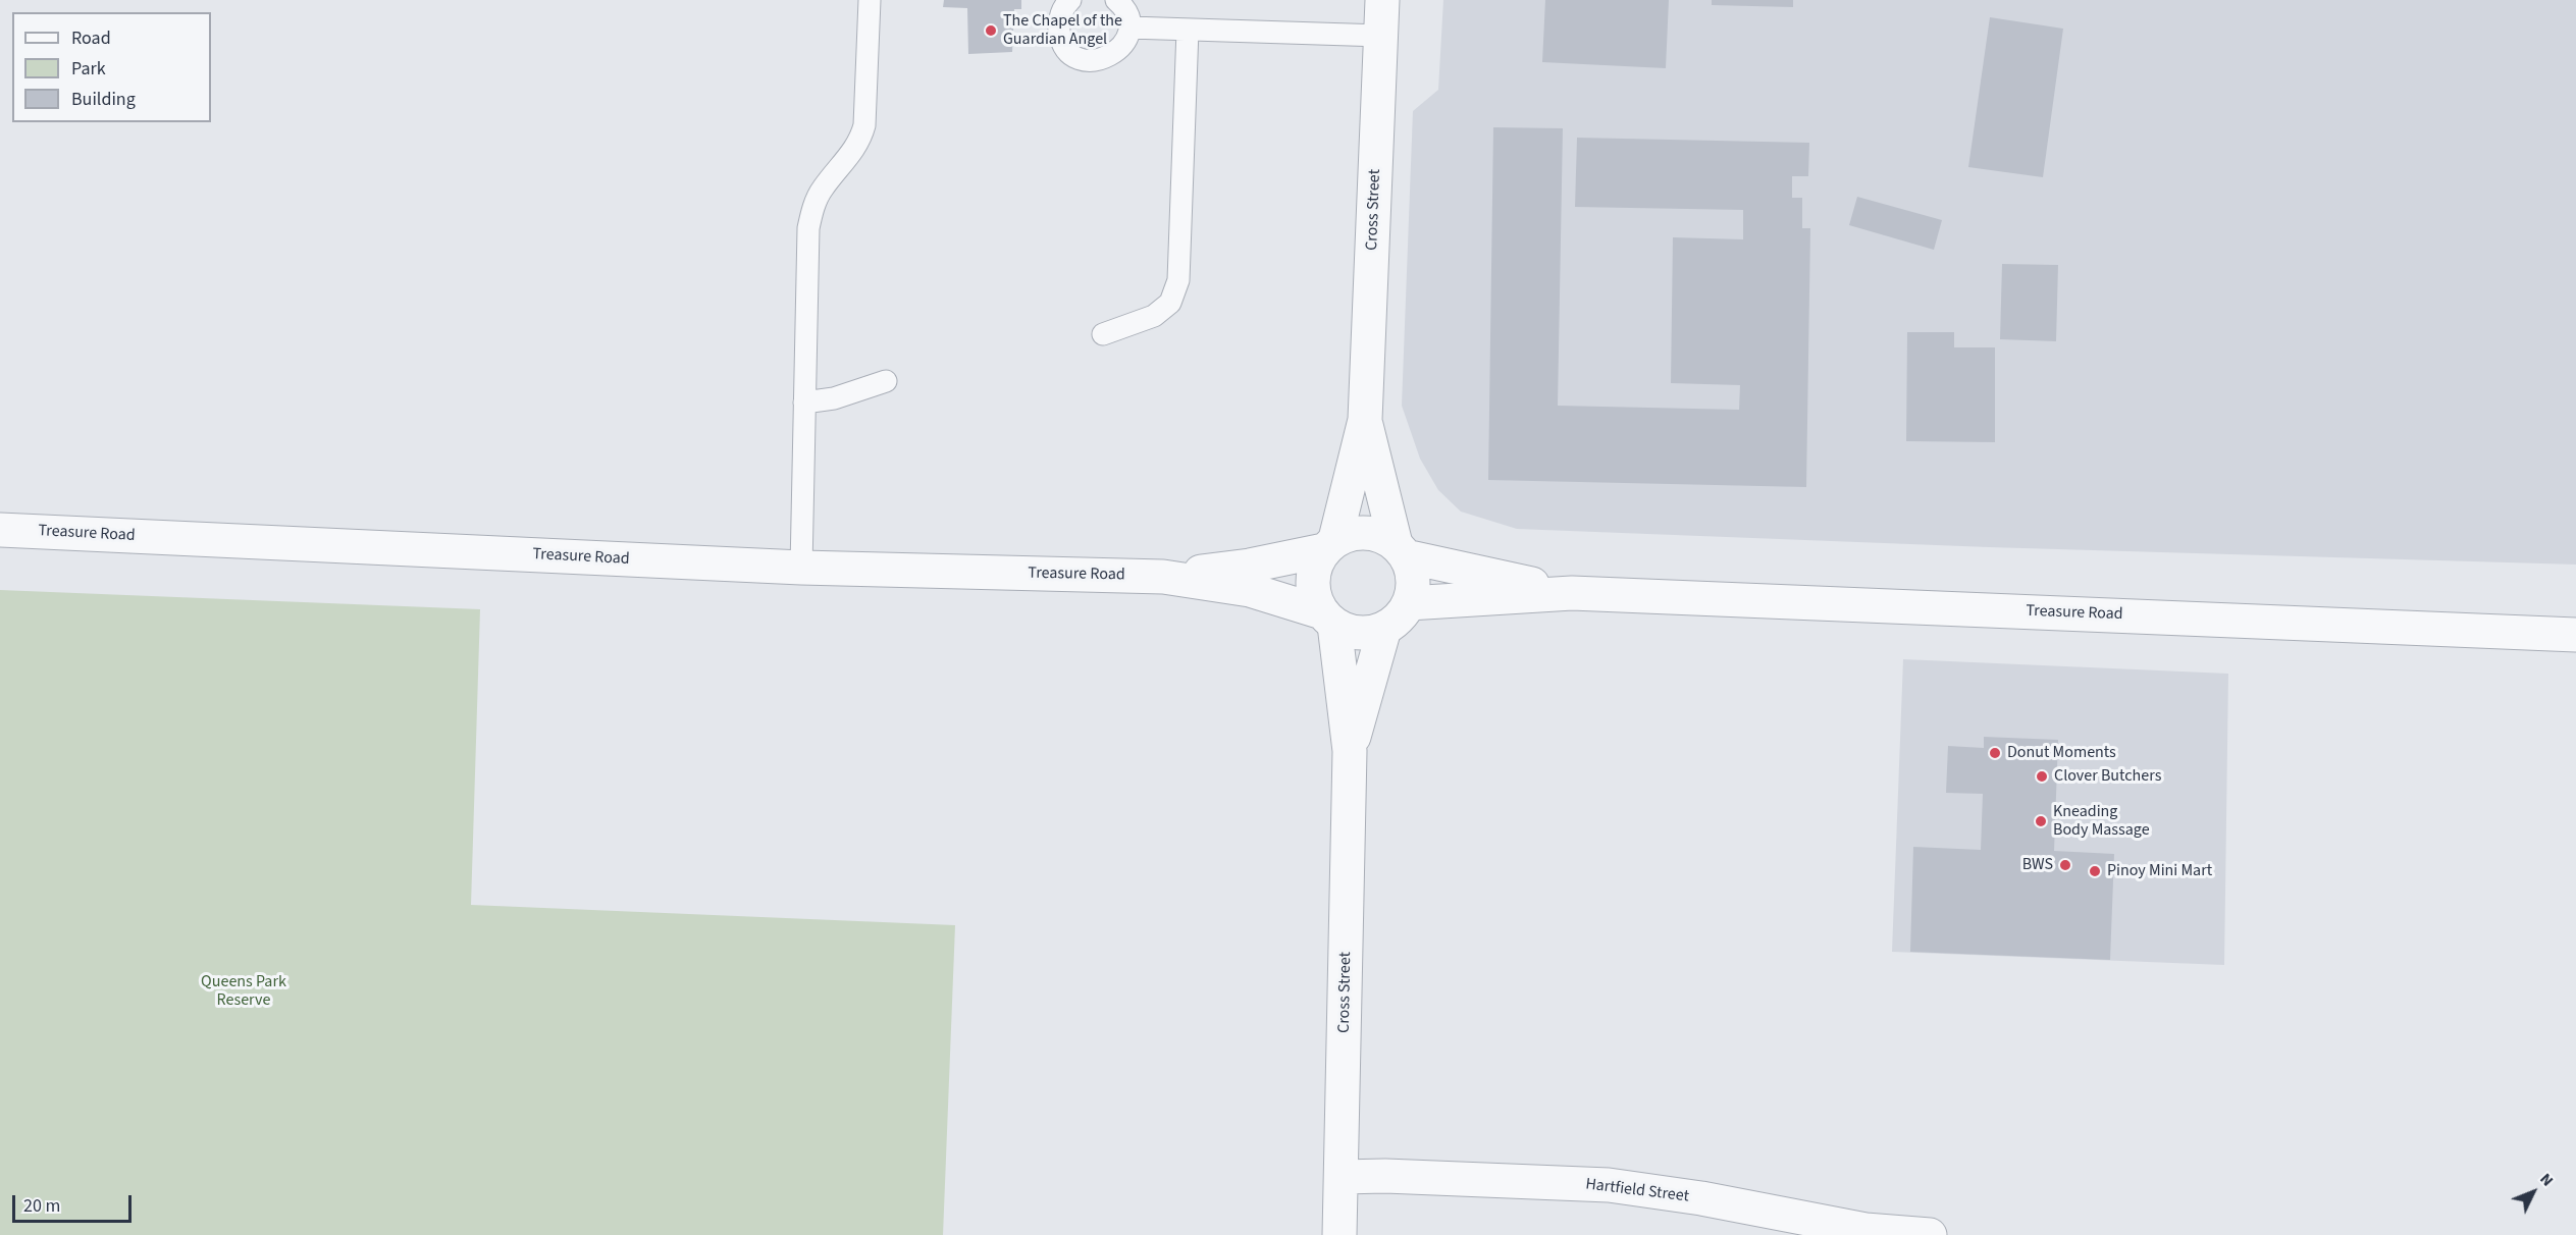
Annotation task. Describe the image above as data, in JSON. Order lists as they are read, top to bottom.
{
  "streets": {
    "street": ["Cross Street", "Treasure Road", "Hartfield Street"]
  },
  "crossings": [
    ["Cross Street", "Treasure Road"],
    ["Cross Street", "Hartfield Street"]
  ],
  "parks": ["Queens Park Reserve"],
  "places": [
    "The Chapel of the Guardian Angel",
    "Donut Moments",
    "Clover Butchers",
    "Kneading Body Massage",
    "BWS",
    "Pinoy Mini Mart"
  ],
  "legend": ["Road", "Park", "Building"],
  "scale_bar": "20 m",
  "north": "top right"
}
